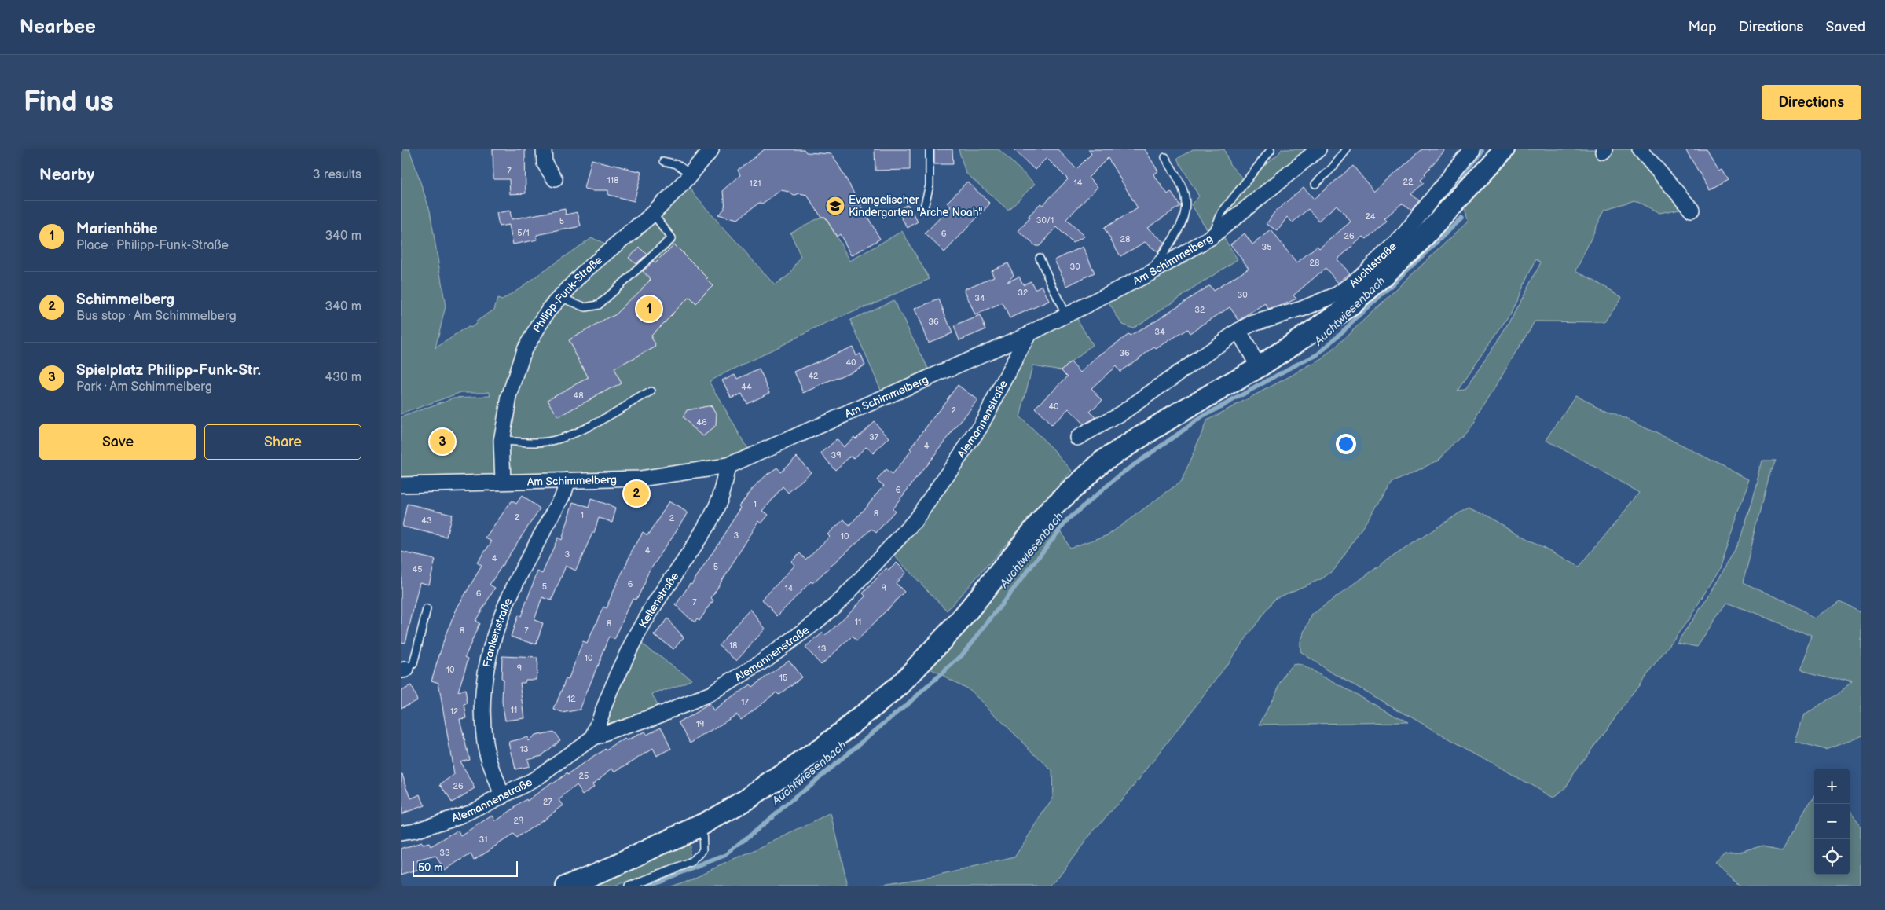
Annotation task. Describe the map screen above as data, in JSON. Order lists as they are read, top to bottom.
{
  "streets": {
    "street": [
      "Am Schimmelberg",
      "Auchtstraße",
      "Philipp-Funk-Straße",
      "Alemannenstraße",
      "Keltenstraße",
      "Frankenstraße"
    ]
  },
  "crossings": [
    ["Am Schimmelberg", "Philipp-Funk-Straße"],
    ["Am Schimmelberg", "Alemannenstraße"],
    ["Am Schimmelberg", "Keltenstraße"],
    ["Am Schimmelberg", "Frankenstraße"],
    ["Alemannenstraße", "Keltenstraße"],
    ["Alemannenstraße", "Frankenstraße"]
  ],
  "water": ["Auchtwiesenbach"],
  "places": {
    "school or university": ["Evangelischer Kindergarten \"Arche Noah\""]
  },
  "house_numbers": [
    "7",
    "118",
    "22",
    "14",
    "121",
    "24",
    "30/1",
    "5",
    "5/1",
    "6",
    "26",
    "28",
    "35",
    "28",
    "30",
    "32",
    "30",
    "34",
    "32",
    "36",
    "34",
    "36",
    "40",
    "42",
    "44",
    "48",
    "40",
    "2",
    "46",
    "37",
    "4",
    "39",
    "6",
    "1",
    "8",
    "1",
    "2",
    "2",
    "43",
    "3",
    "10",
    "4",
    "3",
    "4",
    "5",
    "45",
    "6",
    "5",
    "14",
    "9",
    "6",
    "7",
    "11",
    "8",
    "8",
    "7",
    "18",
    "13",
    "10",
    "9",
    "10",
    "15",
    "12",
    "17",
    "11",
    "12",
    "19",
    "13",
    "25",
    "26",
    "27",
    "29",
    "31",
    "33"
  ],
  "scale_bar": "50 m",
  "page": {
    "header": "Nearbee",
    "nav": ["Map", "Directions", "Saved"],
    "buttons": [
      "Directions",
      ["Save", "Share"]
    ],
    "title": "Find us",
    "heading": ["Nearby", "3 results"],
    "list": [
      {
        "mark": "1",
        "name": "Marienhöhe",
        "note": "Place · Philipp-Funk-Straße",
        "value": "340 m"
      },
      {
        "mark": "2",
        "name": "Schimmelberg",
        "note": "Bus stop · Am Schimmelberg",
        "value": "340 m"
      },
      {
        "mark": "3",
        "name": "Spielplatz Philipp-Funk-Str.",
        "note": "Park · Am Schimmelberg",
        "value": "430 m"
      }
    ],
    "pins": ["1", "3", "2"],
    "map_buttons": ["+", "−"],
    "scale": "50 m"
  }
}
